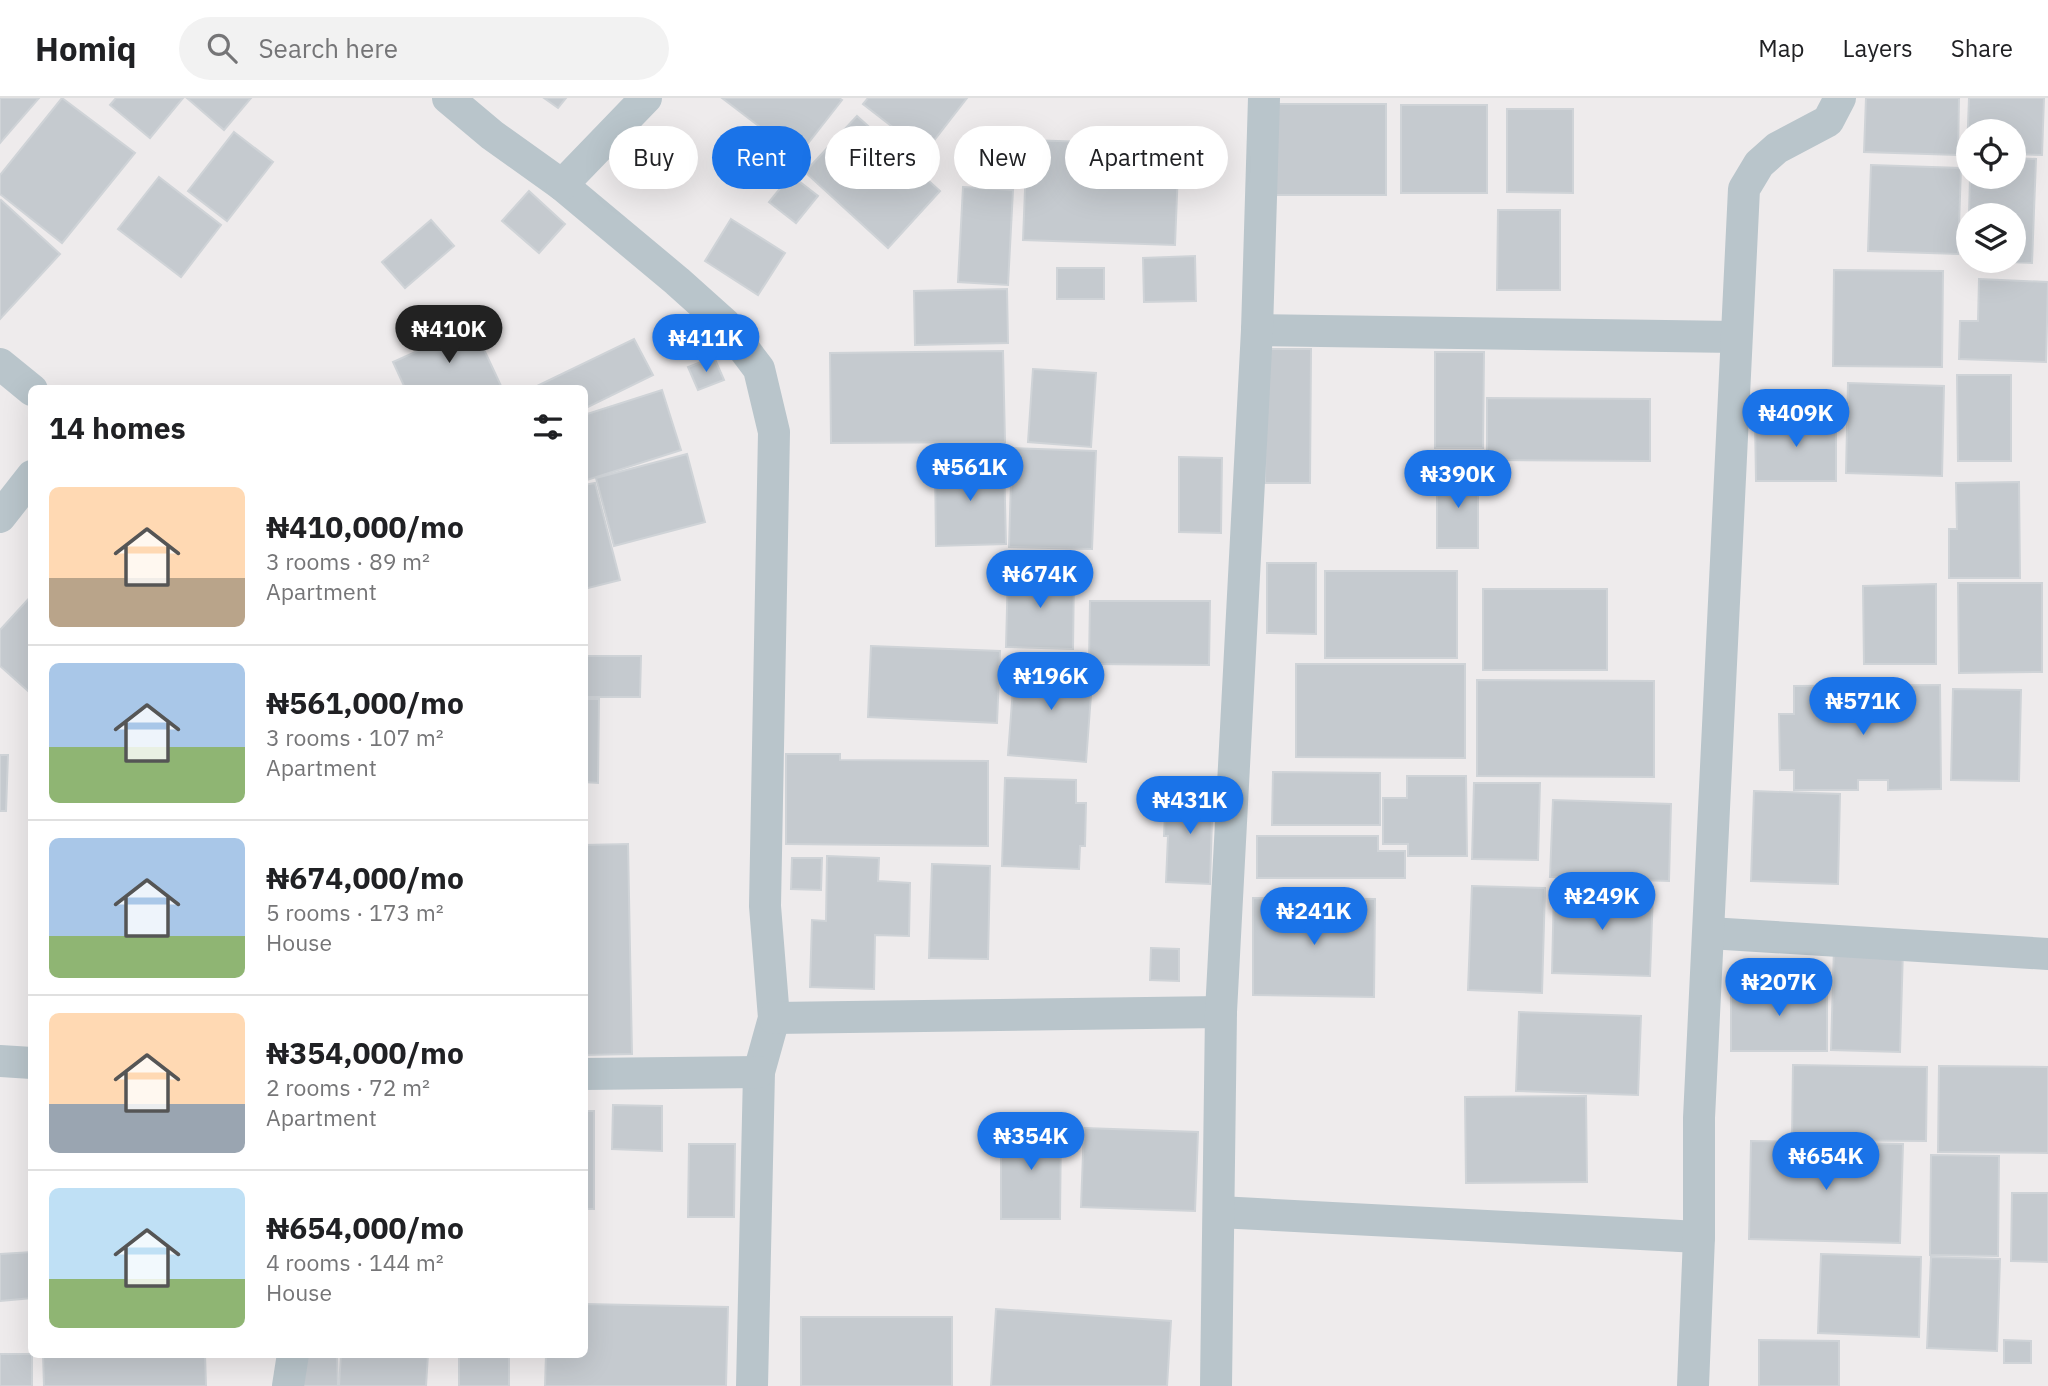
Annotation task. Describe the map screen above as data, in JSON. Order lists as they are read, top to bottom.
{
  "page": {
    "header": "Homiq",
    "search": "Search here",
    "nav": ["Map", "Layers", "Share"],
    "chip": [
      "Buy",
      "Rent",
      "Filters",
      "New",
      "Apartment"
    ],
    "price": [
      "₦410K",
      "₦411K",
      "₦409K",
      "₦561K",
      "₦390K",
      "₦674K",
      "₦196K",
      "₦571K",
      "₦431K",
      "₦249K",
      "₦241K",
      "₦207K",
      "₦354K",
      "₦654K"
    ],
    "heading": "14 homes",
    "list": [
      {
        "name": "₦410,000/mo",
        "note": "3 rooms · 89 m² · Apartment"
      },
      {
        "name": "₦561,000/mo",
        "note": "3 rooms · 107 m² · Apartment"
      },
      {
        "name": "₦674,000/mo",
        "note": "5 rooms · 173 m² · House"
      },
      {
        "name": "₦354,000/mo",
        "note": "2 rooms · 72 m² · Apartment"
      },
      {
        "name": "₦654,000/mo",
        "note": "4 rooms · 144 m² · House"
      }
    ]
  }
}
